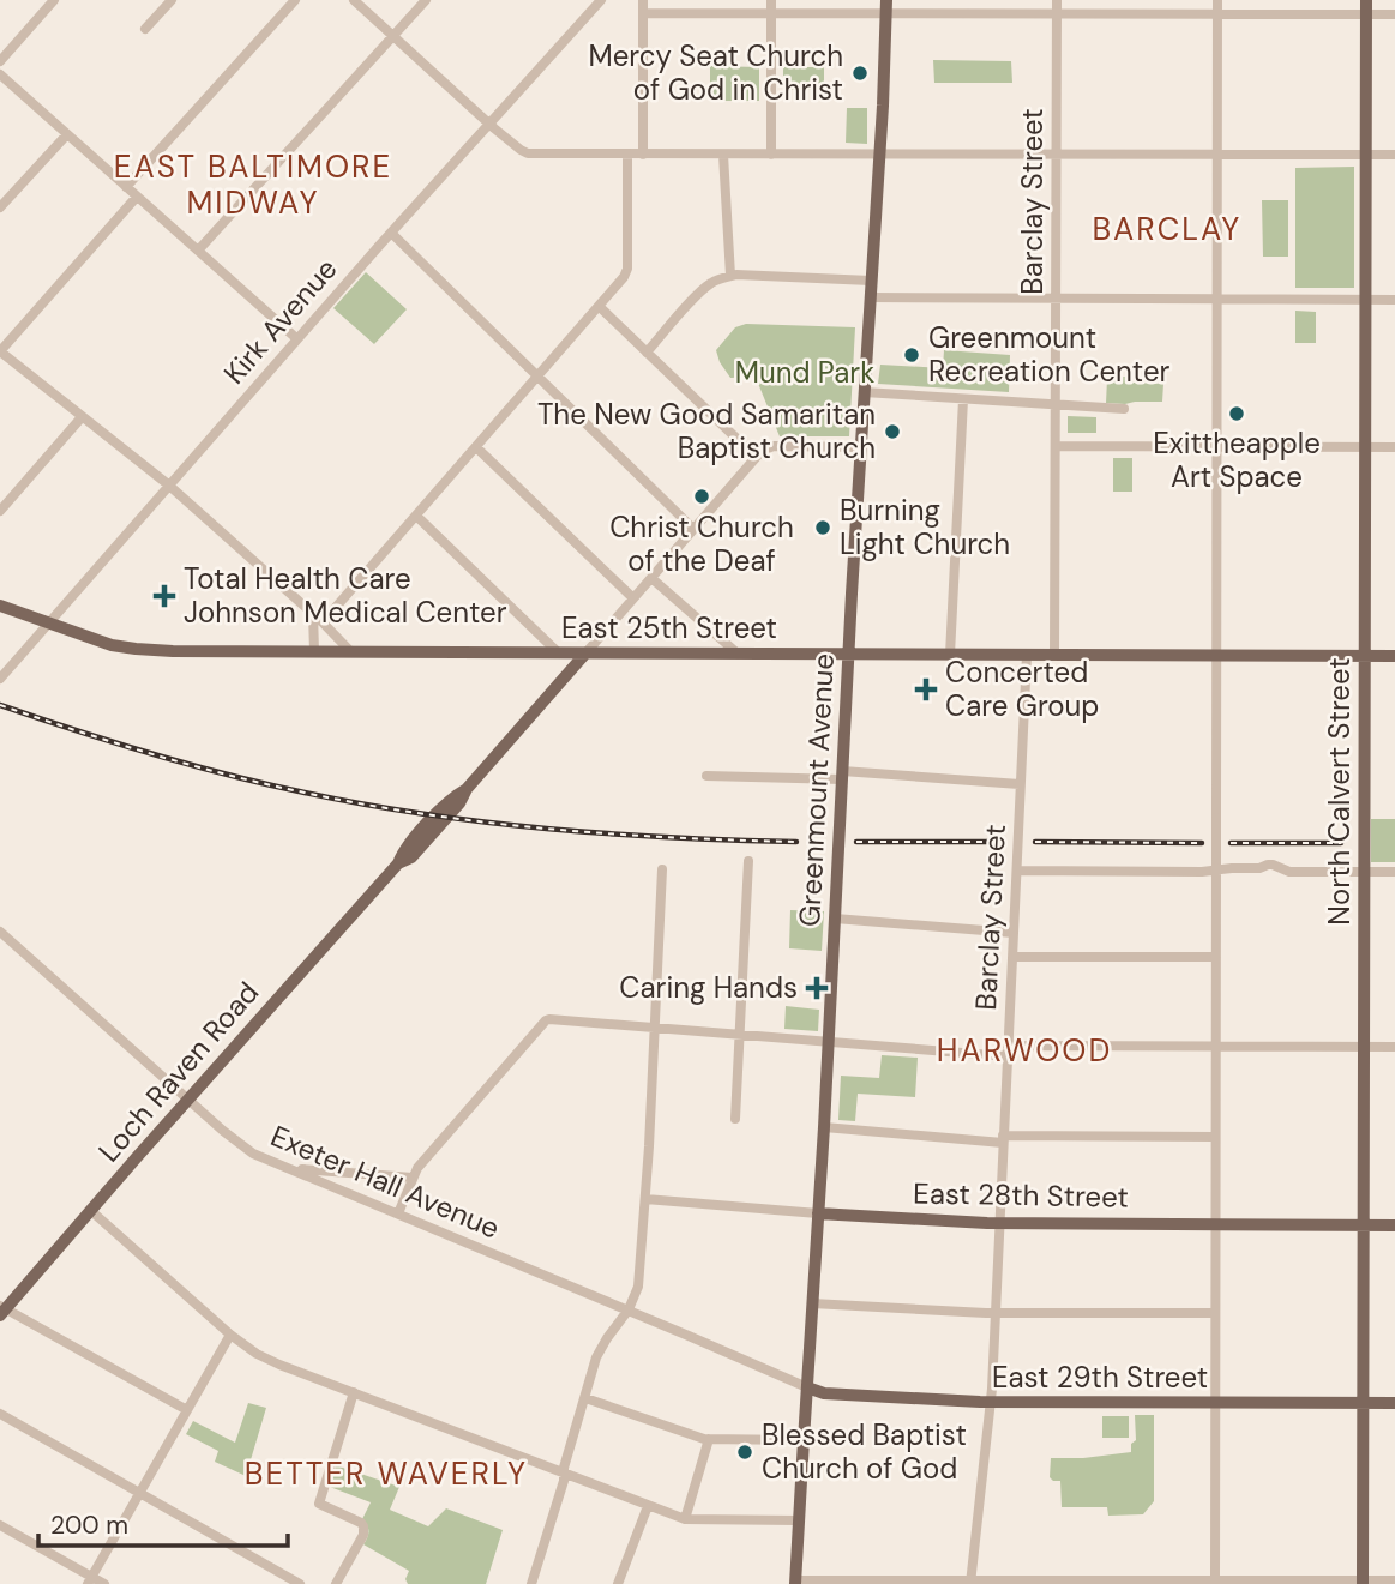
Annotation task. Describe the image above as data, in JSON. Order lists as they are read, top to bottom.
{
  "streets": {
    "main road": [
      "East 25th Street",
      "Greenmount Avenue",
      "North Calvert Street",
      "Loch Raven Road",
      "East 28th Street",
      "East 29th Street"
    ],
    "street": ["Barclay Street", "Kirk Avenue", "Exeter Hall Avenue"]
  },
  "crossings": [
    ["Barclay Street", "East 25th Street"],
    ["Barclay Street", "East 28th Street"],
    ["Barclay Street", "East 29th Street"],
    ["Kirk Avenue", "East 25th Street"],
    ["East 25th Street", "Greenmount Avenue"],
    ["East 25th Street", "North Calvert Street"],
    ["East 25th Street", "Loch Raven Road"],
    ["Greenmount Avenue", "Exeter Hall Avenue"],
    ["Greenmount Avenue", "East 28th Street"],
    ["Greenmount Avenue", "East 29th Street"],
    ["North Calvert Street", "East 28th Street"],
    ["North Calvert Street", "East 29th Street"],
    ["Loch Raven Road", "Exeter Hall Avenue"],
    ["Exeter Hall Avenue", "East 29th Street"]
  ],
  "districts": [
    "EAST BALTIMORE MIDWAY",
    "BARCLAY",
    "HARWOOD",
    "BETTER WAVERLY"
  ],
  "parks": ["Mund Park"],
  "places": {
    "other": [
      "Mercy Seat Church of God in Christ",
      "Greenmount Recreation Center",
      "Exittheapple Art Space",
      "The New Good Samaritan Baptist Church",
      "Christ Church of the Deaf",
      "Burning Light Church",
      "Blessed Baptist Church of God"
    ],
    "health": ["Total Health Care Johnson Medical Center", "Concerted Care Group", "Caring Hands"]
  },
  "scale_bar": "200 m"
}
